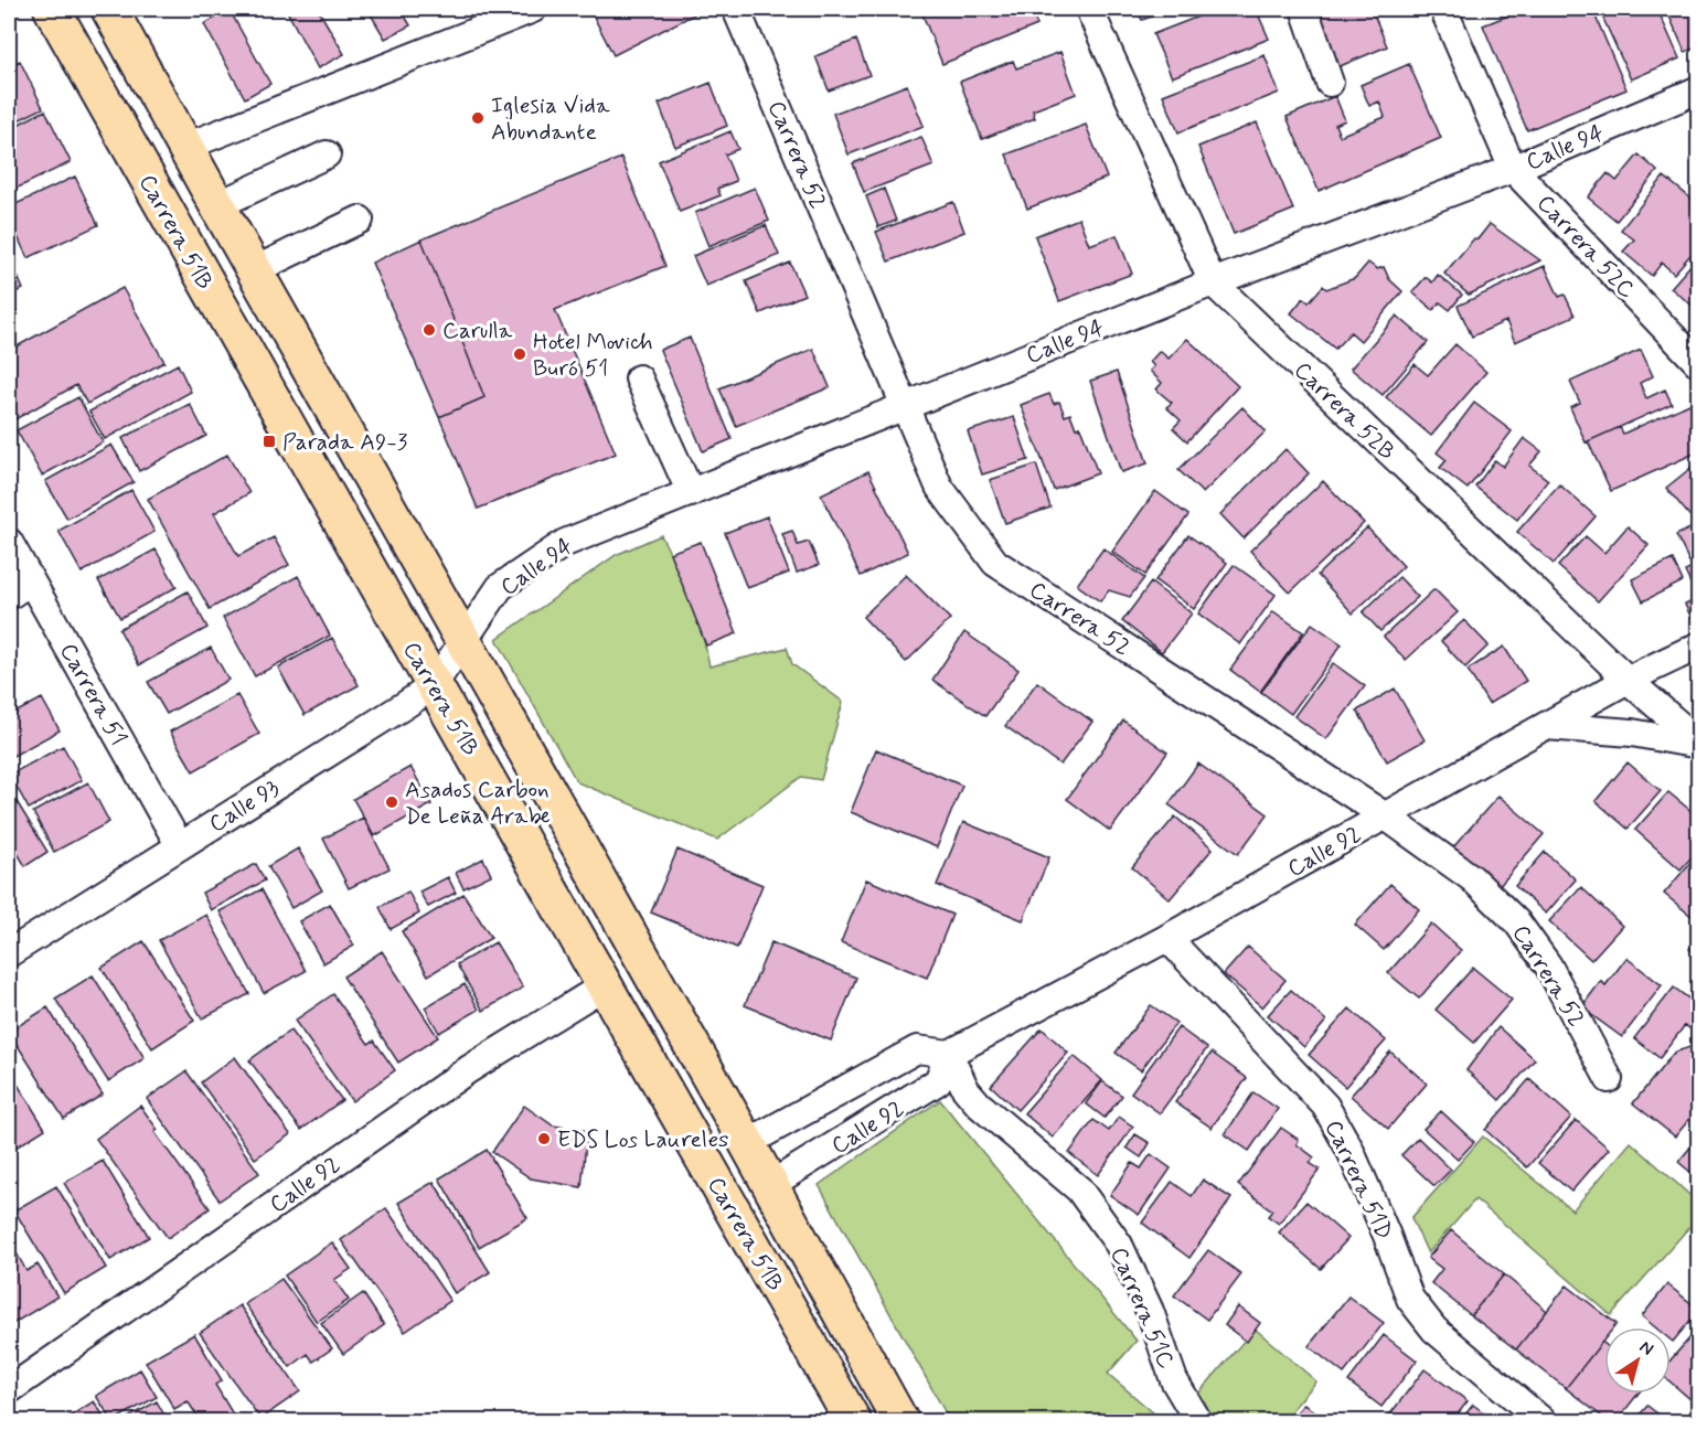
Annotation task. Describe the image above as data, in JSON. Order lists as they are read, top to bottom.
{
  "streets": {
    "main road": ["Carrera 51B"],
    "street": [
      "Calle 94",
      "Carrera 52",
      "Carrera 52C",
      "Carrera 52B",
      "Carrera 51",
      "Calle 93",
      "Calle 92",
      "Carrera 51D",
      "Carrera 51C"
    ]
  },
  "crossings": [
    ["Calle 94", "Carrera 52"],
    ["Calle 94", "Carrera 51B"],
    ["Calle 94", "Carrera 52C"],
    ["Calle 94", "Carrera 52B"],
    ["Calle 94", "Calle 93"],
    ["Carrera 52", "Calle 92"],
    ["Carrera 51B", "Calle 93"],
    ["Carrera 51B", "Calle 92"],
    ["Carrera 52B", "Calle 92"],
    ["Carrera 51", "Calle 93"],
    ["Calle 92", "Carrera 51D"],
    ["Calle 92", "Carrera 51C"]
  ],
  "places": {
    "other": [
      "Iglesia Vida Abundante",
      "Carulla",
      "Hotel Movich Buró 51",
      "Asados Carbon De Leña Arabe",
      "EDS Los Laureles"
    ],
    "transit": ["Parada A9-3"]
  },
  "north": "top right"
}
